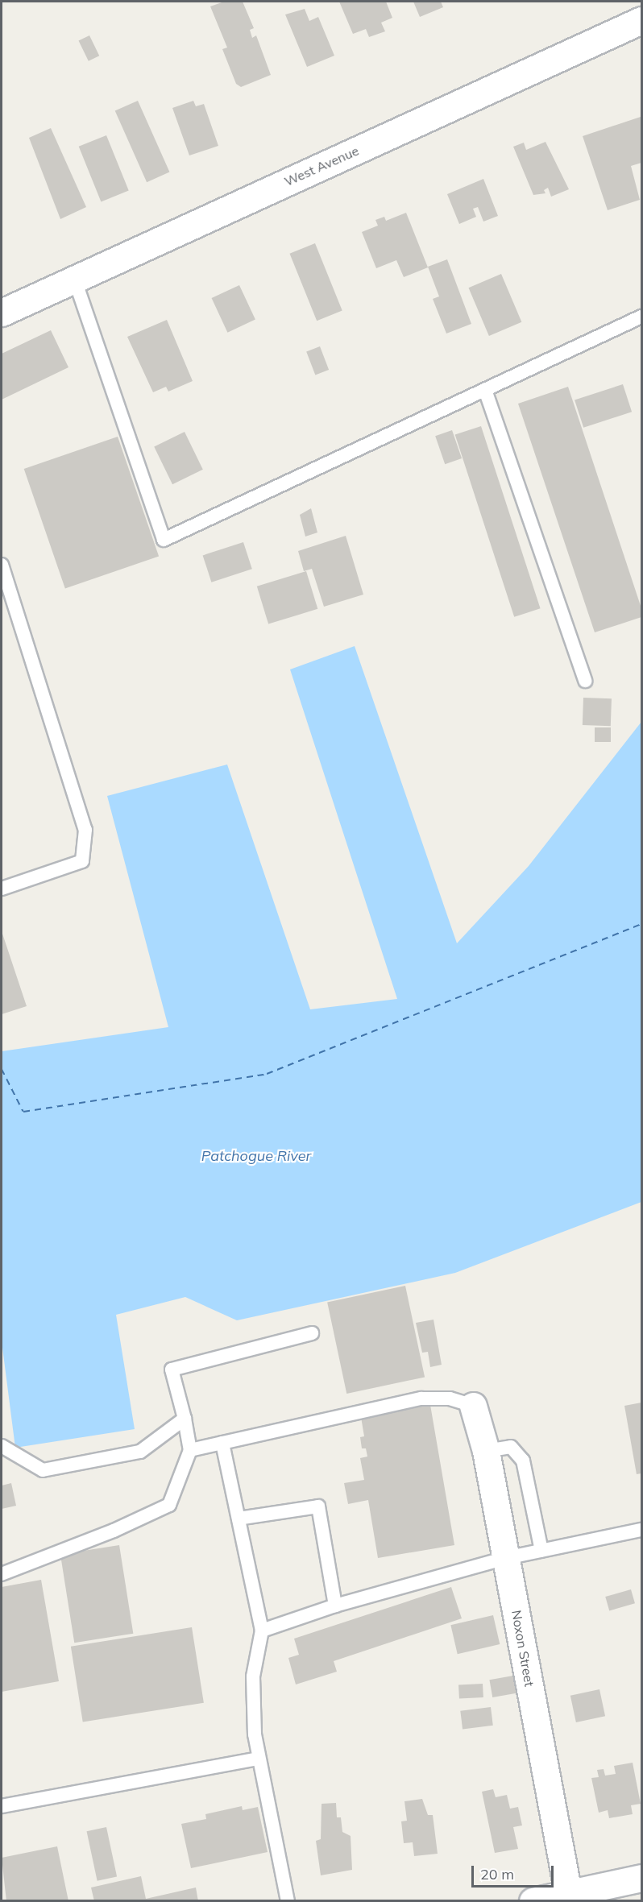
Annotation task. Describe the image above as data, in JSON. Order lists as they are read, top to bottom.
{
  "streets": {
    "street": ["West Avenue", "Noxon Street"]
  },
  "water": ["Patchogue River"],
  "scale_bar": "20 m"
}
